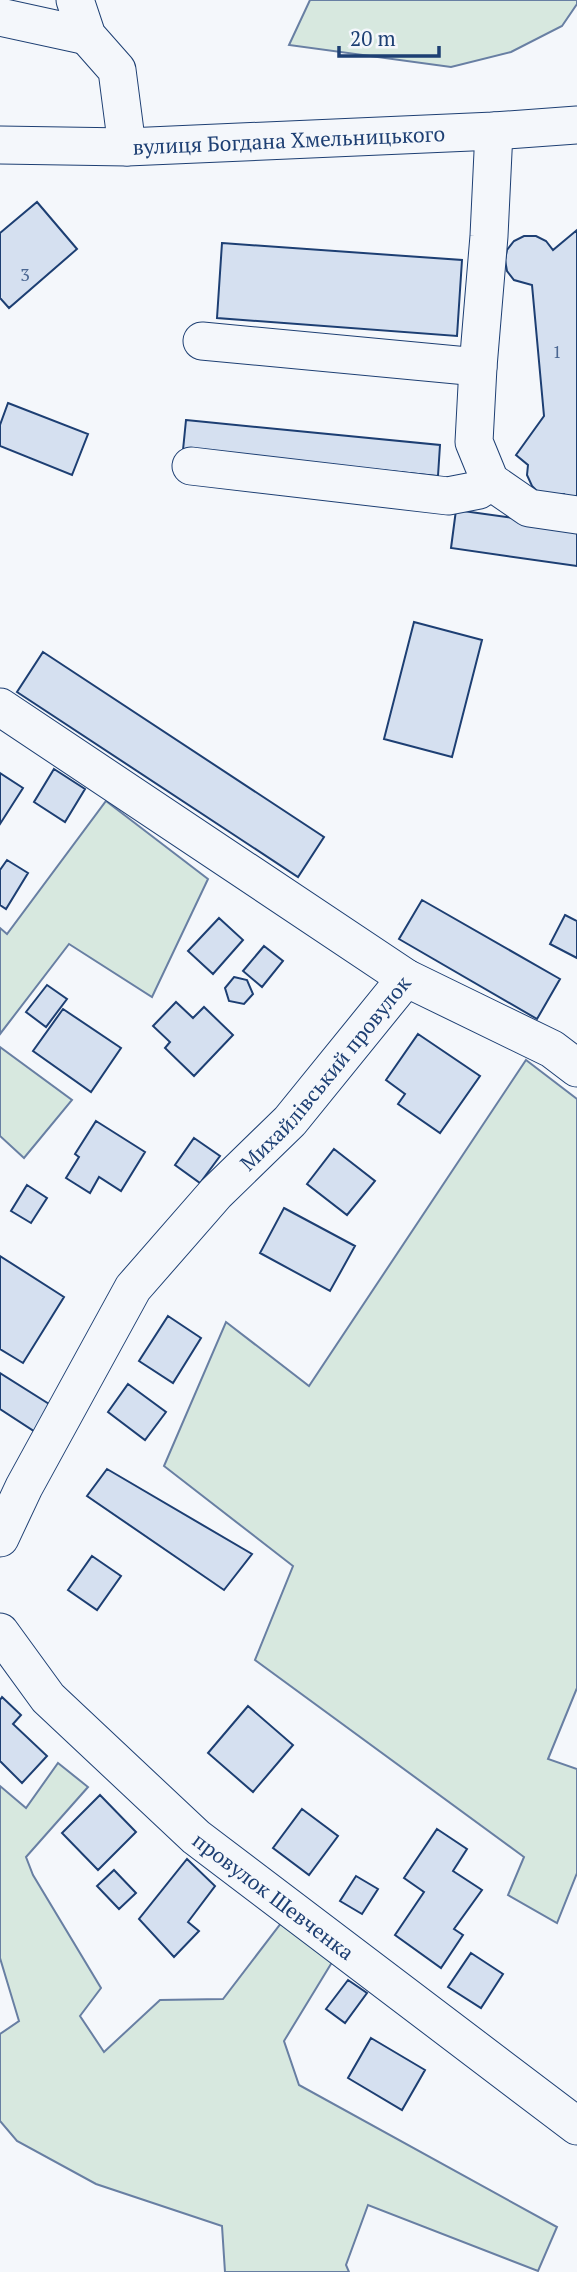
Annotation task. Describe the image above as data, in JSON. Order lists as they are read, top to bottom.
{
  "streets": {
    "street": ["вулиця Богдана Хмельницького", "Михайлівський провулок", "провулок Шевченка"]
  },
  "house_numbers": ["3", "1"],
  "scale_bar": "20 m"
}
